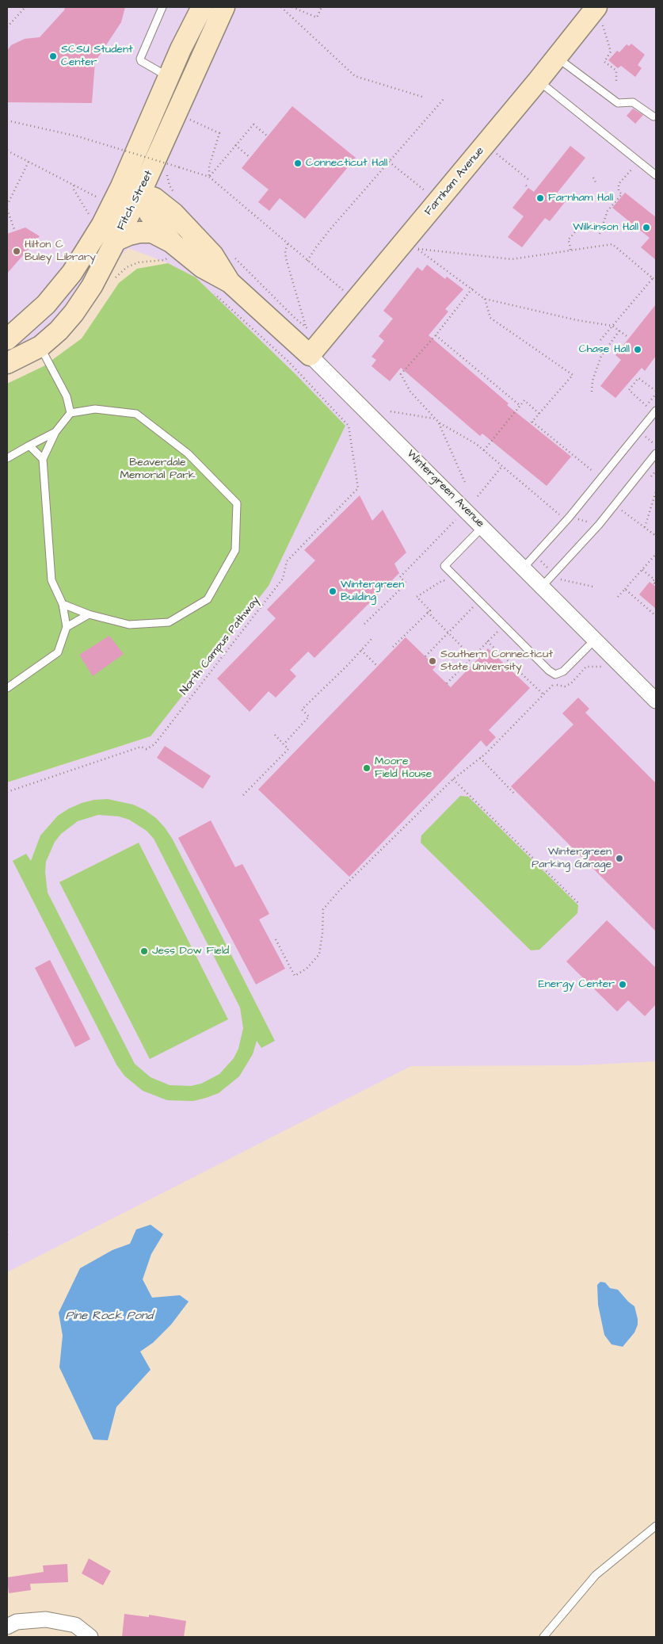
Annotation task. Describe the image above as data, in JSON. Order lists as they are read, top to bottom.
{
  "streets": {
    "street": ["Farnham Avenue", "Fitch Street", "Wintergreen Avenue"],
    "path": ["North Campus Pathway"]
  },
  "crossings": [
    ["Farnham Avenue", "Wintergreen Avenue"],
    ["Fitch Street", "Wintergreen Avenue"]
  ],
  "water": ["Pine Rock Pond"],
  "parks": ["Beaverdale Memorial Park"],
  "places": [
    "SCSU Student Center",
    "Connecticut Hall",
    "Farnham Hall",
    "Wilkinson Hall",
    "Hilton C Buley Library",
    "Chase Hall",
    "Wintergreen Building",
    "Southern Connecticut State University",
    "Moore Field House",
    "Wintergreen Parking Garage",
    "Jess Dow Field",
    "Energy Center"
  ]
}
